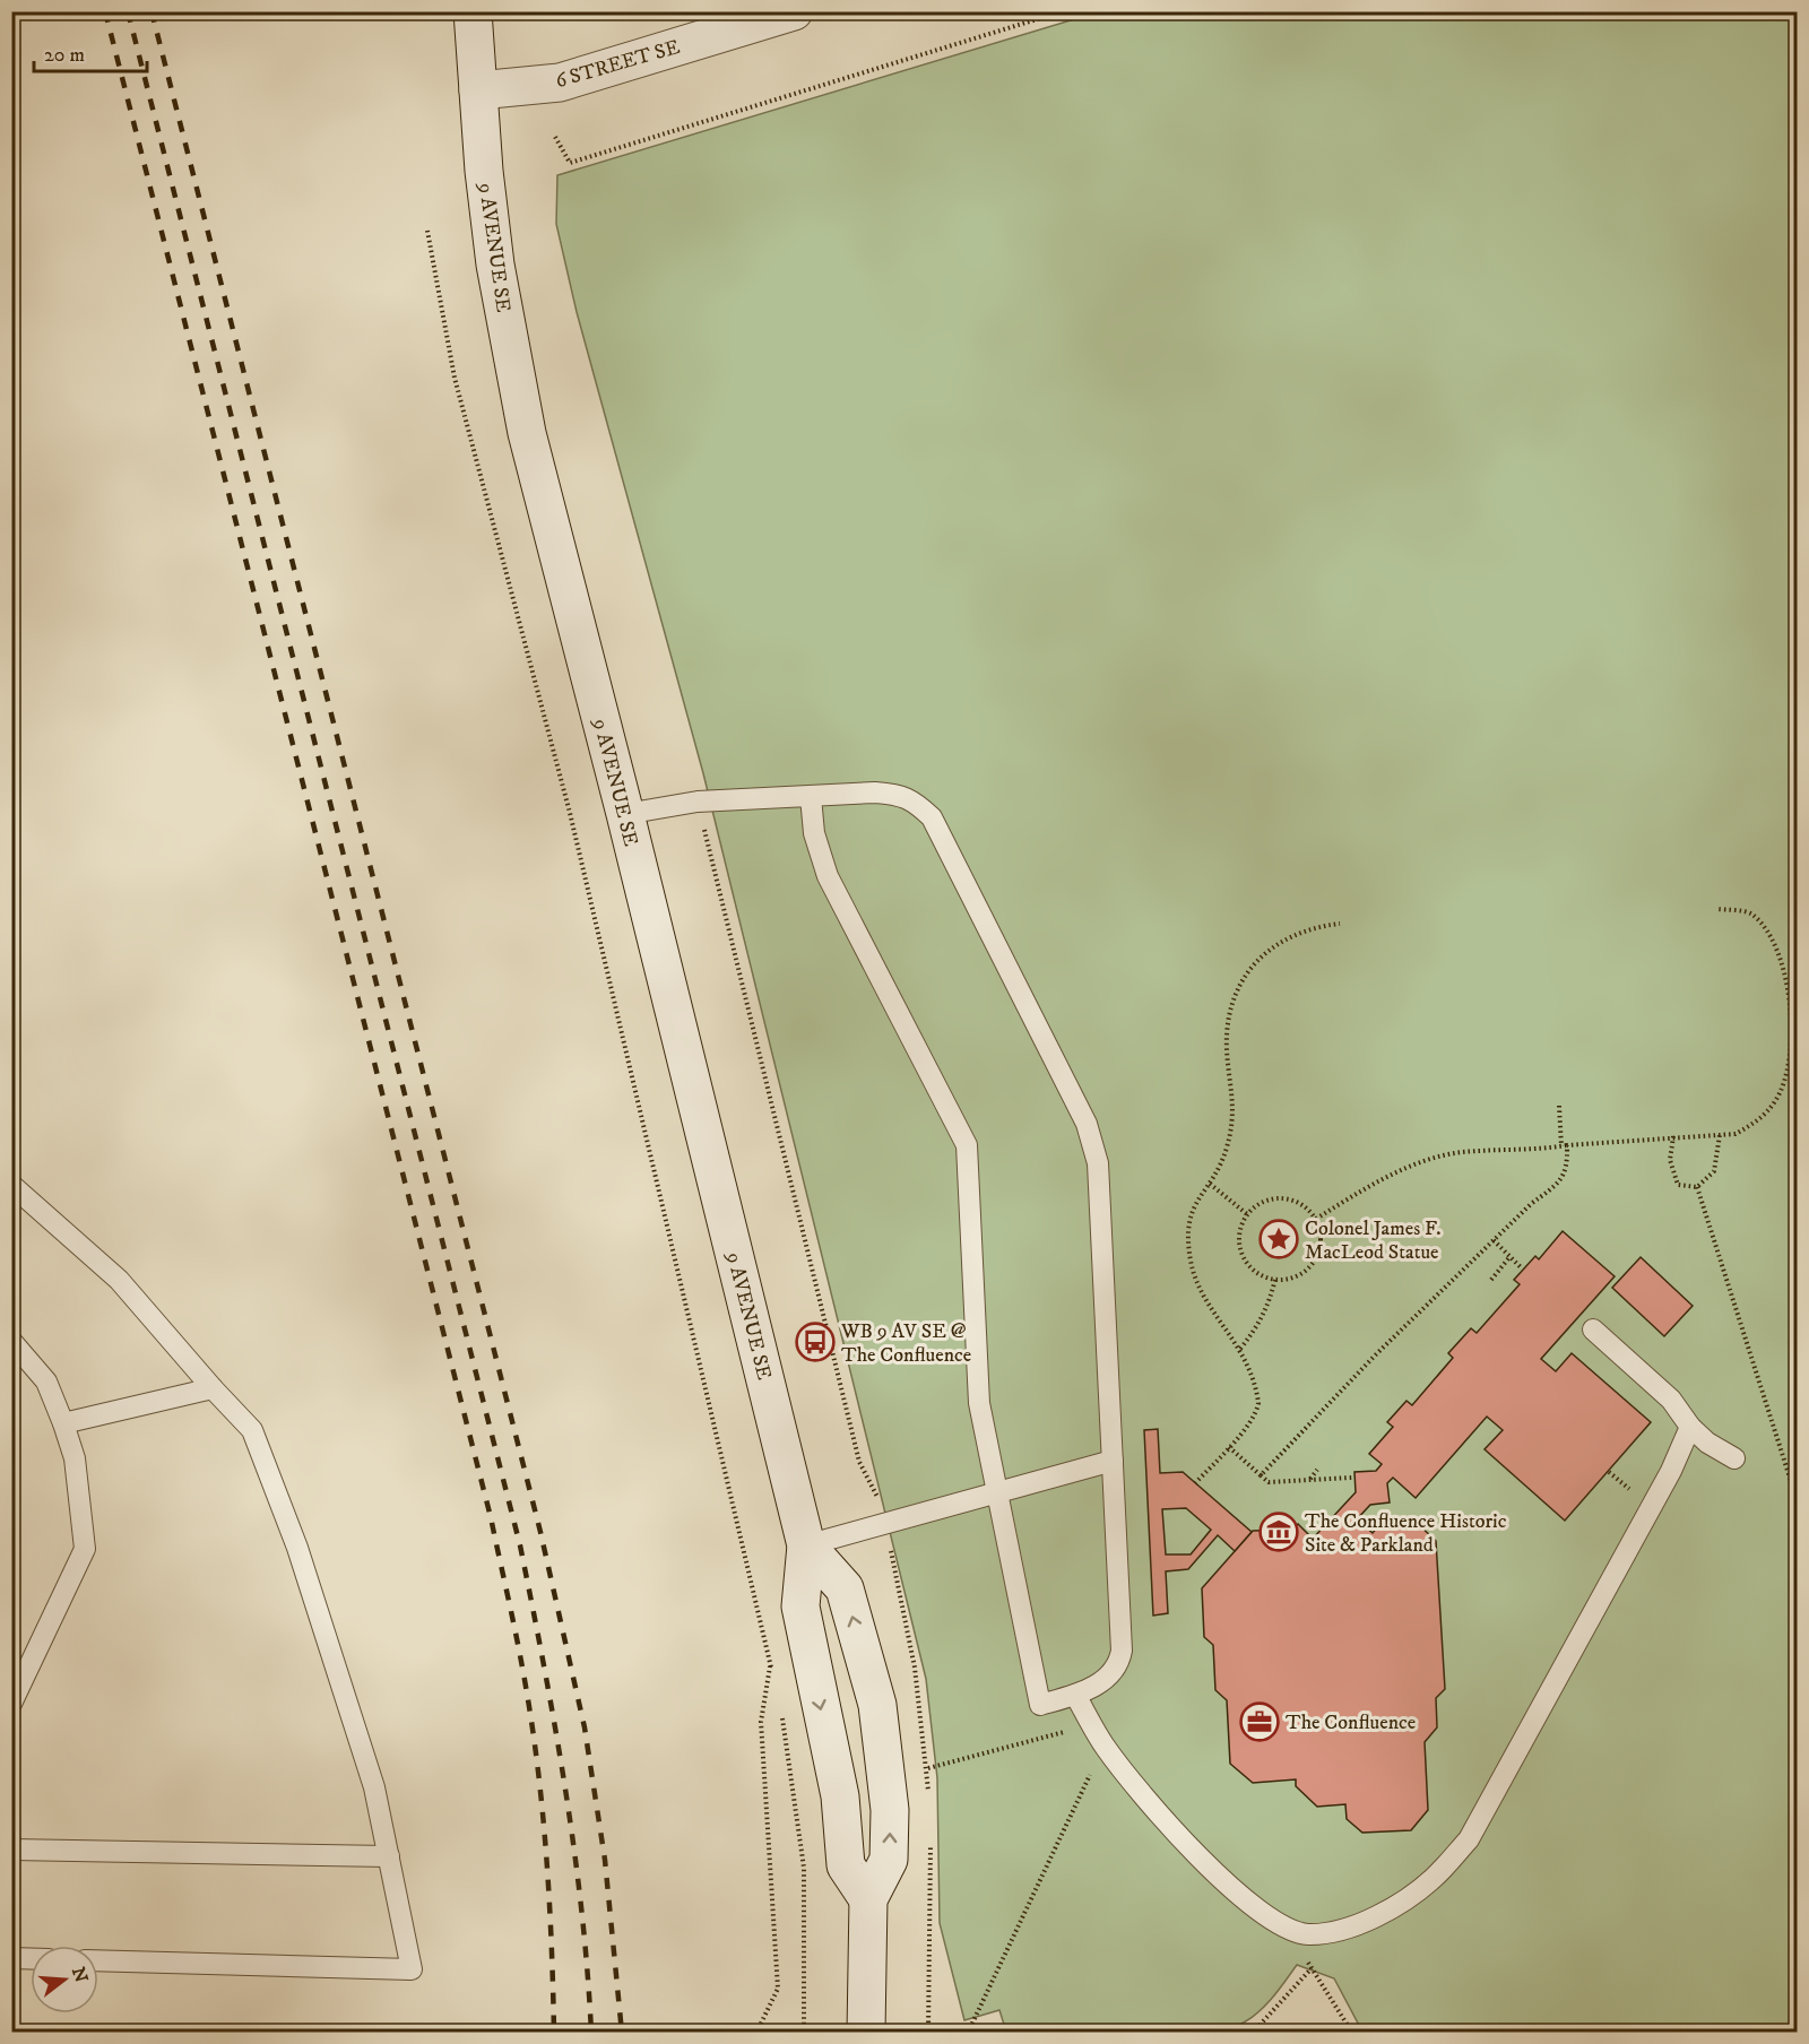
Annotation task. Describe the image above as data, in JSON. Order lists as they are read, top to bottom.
{
  "streets": {
    "main road": ["6 STREET SE", "9 AVENUE SE"]
  },
  "crossings": [
    ["6 STREET SE", "9 AVENUE SE"]
  ],
  "places": {
    "place": ["Colonel James F. MacLeod Statue"],
    "bus stop": ["WB 9 AV SE @ The Confluence"],
    "museum": ["The Confluence Historic Site & Parkland"],
    "office": ["The Confluence"]
  },
  "scale_bar": "20 m",
  "north": "right"
}
